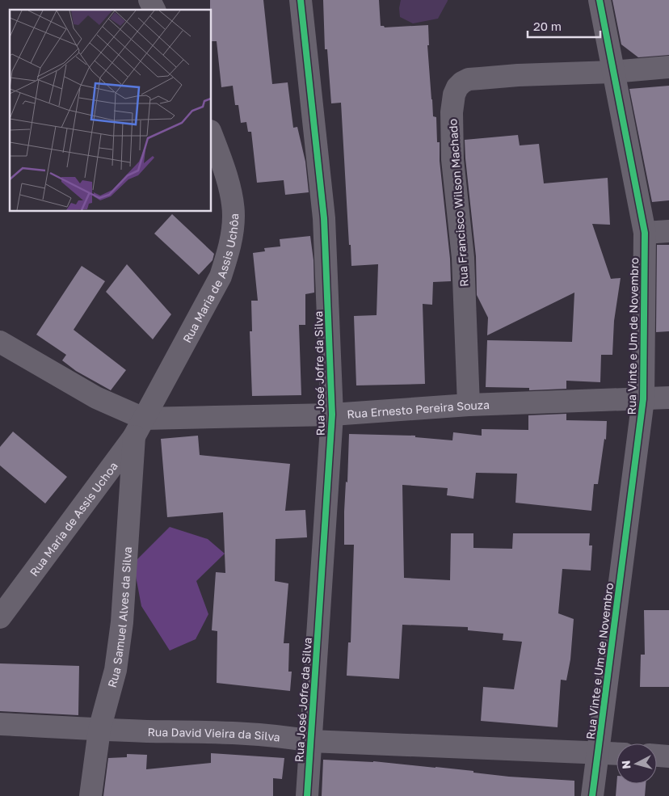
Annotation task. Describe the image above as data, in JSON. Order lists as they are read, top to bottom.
{
  "streets": {
    "street": [
      "Rua Francisco Wilson Machado",
      "Rua Maria de Assis Uchôa",
      "Rua Vinte e Um de Novembro",
      "Rua José Jofre da Silva",
      "Rua Ernesto Pereira Souza",
      "Rua Maria de Assis Uchoa",
      "Rua Samuel Alves da Silva",
      "Rua David Vieira da Silva"
    ]
  },
  "crossings": [
    ["Rua Francisco Wilson Machado", "Rua Vinte e Um de Novembro"],
    ["Rua Francisco Wilson Machado", "Rua Ernesto Pereira Souza"],
    ["Rua Maria de Assis Uchôa", "Rua Ernesto Pereira Souza"],
    ["Rua Maria de Assis Uchôa", "Rua Maria de Assis Uchoa"],
    ["Rua Maria de Assis Uchôa", "Rua Samuel Alves da Silva"],
    ["Rua Vinte e Um de Novembro", "Rua Ernesto Pereira Souza"],
    ["Rua Vinte e Um de Novembro", "Rua David Vieira da Silva"],
    ["Rua José Jofre da Silva", "Rua Ernesto Pereira Souza"],
    ["Rua José Jofre da Silva", "Rua David Vieira da Silva"],
    ["Rua Ernesto Pereira Souza", "Rua Maria de Assis Uchoa"],
    ["Rua Ernesto Pereira Souza", "Rua Samuel Alves da Silva"],
    ["Rua Maria de Assis Uchoa", "Rua Samuel Alves da Silva"],
    ["Rua Samuel Alves da Silva", "Rua David Vieira da Silva"]
  ],
  "scale_bar": "20 m",
  "north": "left"
}
